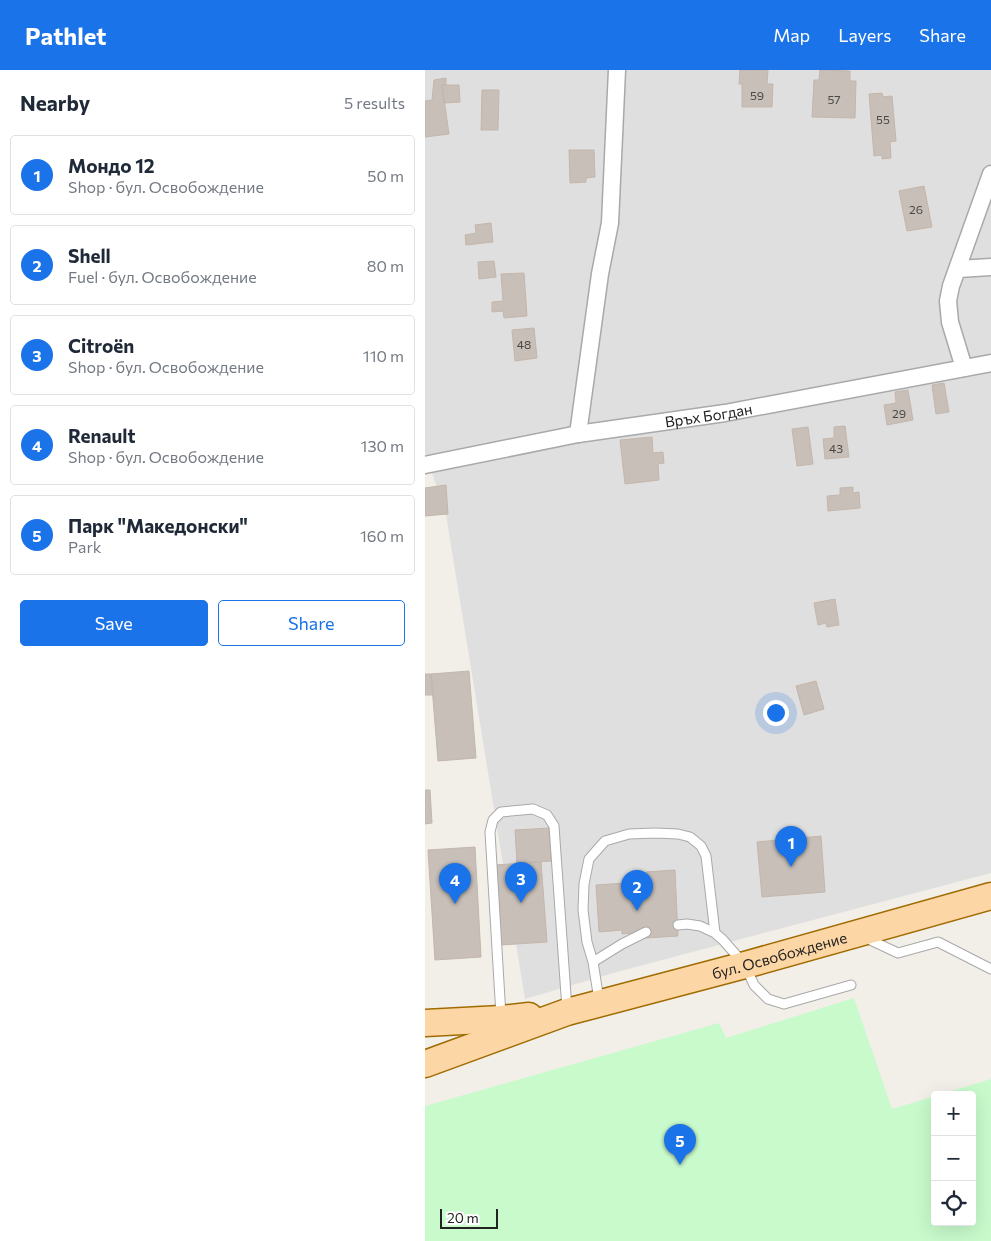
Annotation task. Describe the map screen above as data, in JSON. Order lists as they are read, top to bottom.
{
  "streets": {
    "main road": ["бул. Освобождение"],
    "street": ["Връх Богдан"]
  },
  "house_numbers": [
    "59",
    "57",
    "55",
    "26",
    "48",
    "29",
    "43"
  ],
  "scale_bar": "20 m",
  "page": {
    "header": "Pathlet",
    "nav": ["Map", "Layers", "Share"],
    "heading": ["Nearby", "5 results"],
    "list": [
      {
        "mark": "1",
        "name": "Мондо 12",
        "note": "Shop · бул. Освобождение",
        "value": "50 m"
      },
      {
        "mark": "2",
        "name": "Shell",
        "note": "Fuel · бул. Освобождение",
        "value": "80 m"
      },
      {
        "mark": "3",
        "name": "Citroën",
        "note": "Shop · бул. Освобождение",
        "value": "110 m"
      },
      {
        "mark": "4",
        "name": "Renault",
        "note": "Shop · бул. Освобождение",
        "value": "130 m"
      },
      {
        "mark": "5",
        "name": "Парк \"Македонски\"",
        "note": "Park",
        "value": "160 m"
      }
    ],
    "buttons": ["Save", "Share"],
    "pins": [
      "1",
      "3",
      "4",
      "2",
      "5"
    ],
    "map_buttons": ["+", "−"],
    "scale": "20 m"
  }
}
